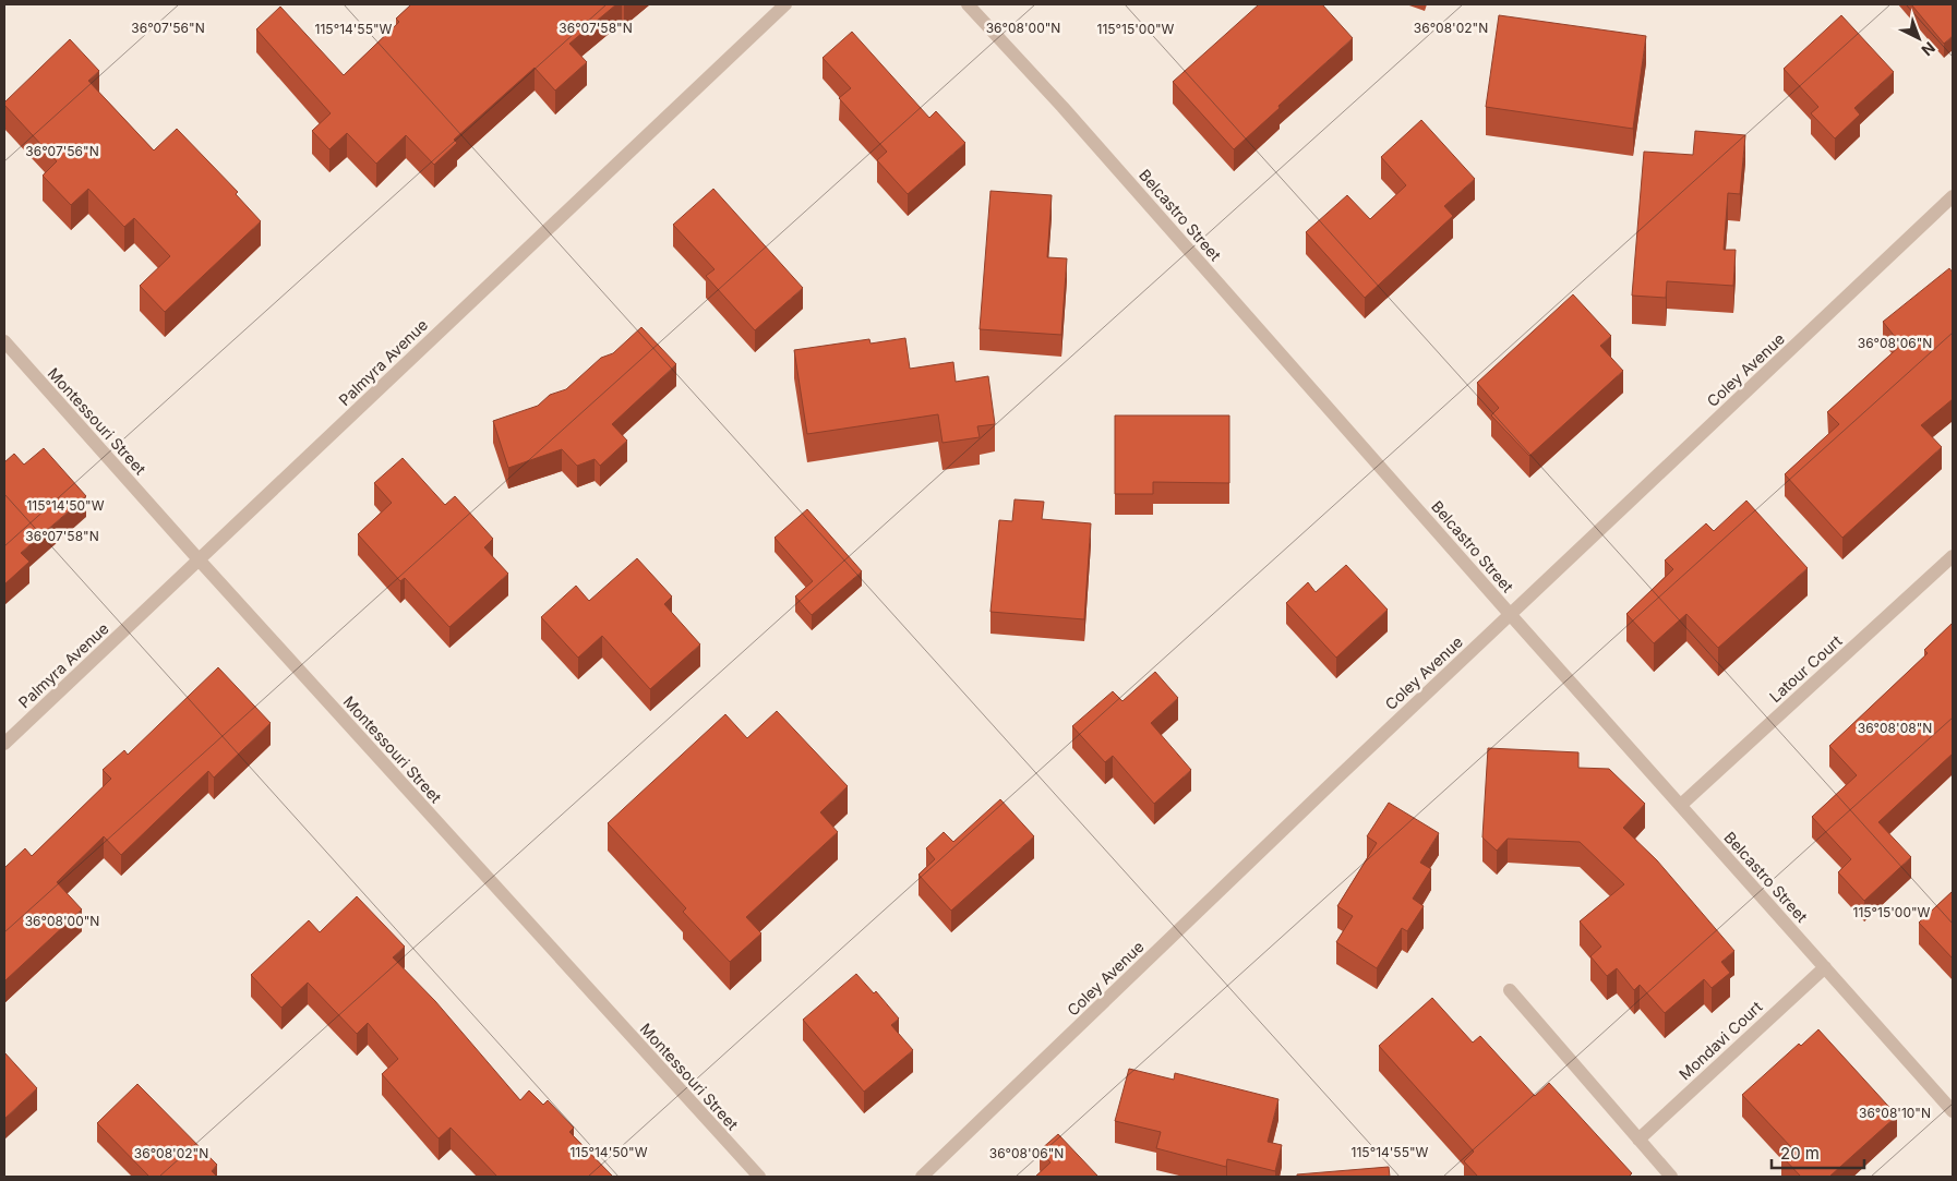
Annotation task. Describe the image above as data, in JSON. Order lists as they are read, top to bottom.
{
  "streets": {
    "street": [
      "Belcastro Street",
      "Palmyra Avenue",
      "Coley Avenue",
      "Montessouri Street",
      "Latour Court",
      "Mondavi Court"
    ]
  },
  "crossings": [
    ["Belcastro Street", "Coley Avenue"],
    ["Belcastro Street", "Latour Court"],
    ["Belcastro Street", "Mondavi Court"],
    ["Palmyra Avenue", "Montessouri Street"]
  ],
  "scale_bar": "20 m",
  "north": "bottom right",
  "coordinates": [
    "36°07'56\"N",
    "36°07'58\"N",
    "36°08'00\"N",
    "36°08'02\"N",
    "115°14'55\"W",
    "115°15'00\"W",
    "36°08'06\"N",
    "115°14'50\"W",
    "36°08'08\"N",
    "36°08'10\"N"
  ]
}
